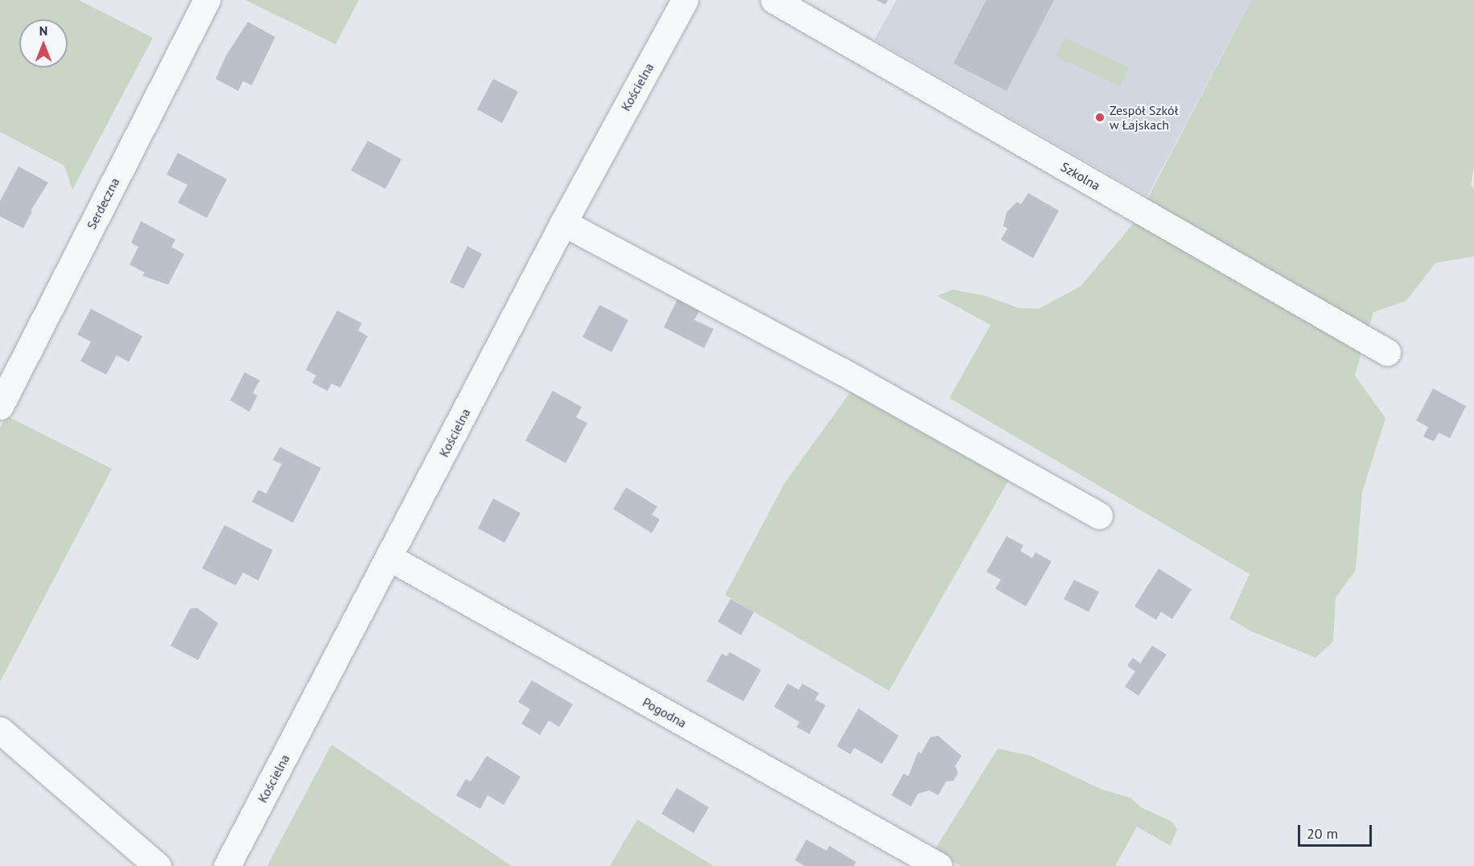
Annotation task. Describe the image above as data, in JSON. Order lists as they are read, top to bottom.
{
  "streets": {
    "street": [
      "Kościelna",
      "Szkolna",
      "Serdeczna",
      "Pogodna"
    ]
  },
  "crossings": [
    ["Kościelna", "Pogodna"]
  ],
  "places": ["Zespół Szkół w Łajskach"],
  "scale_bar": "20 m",
  "north": "top"
}
